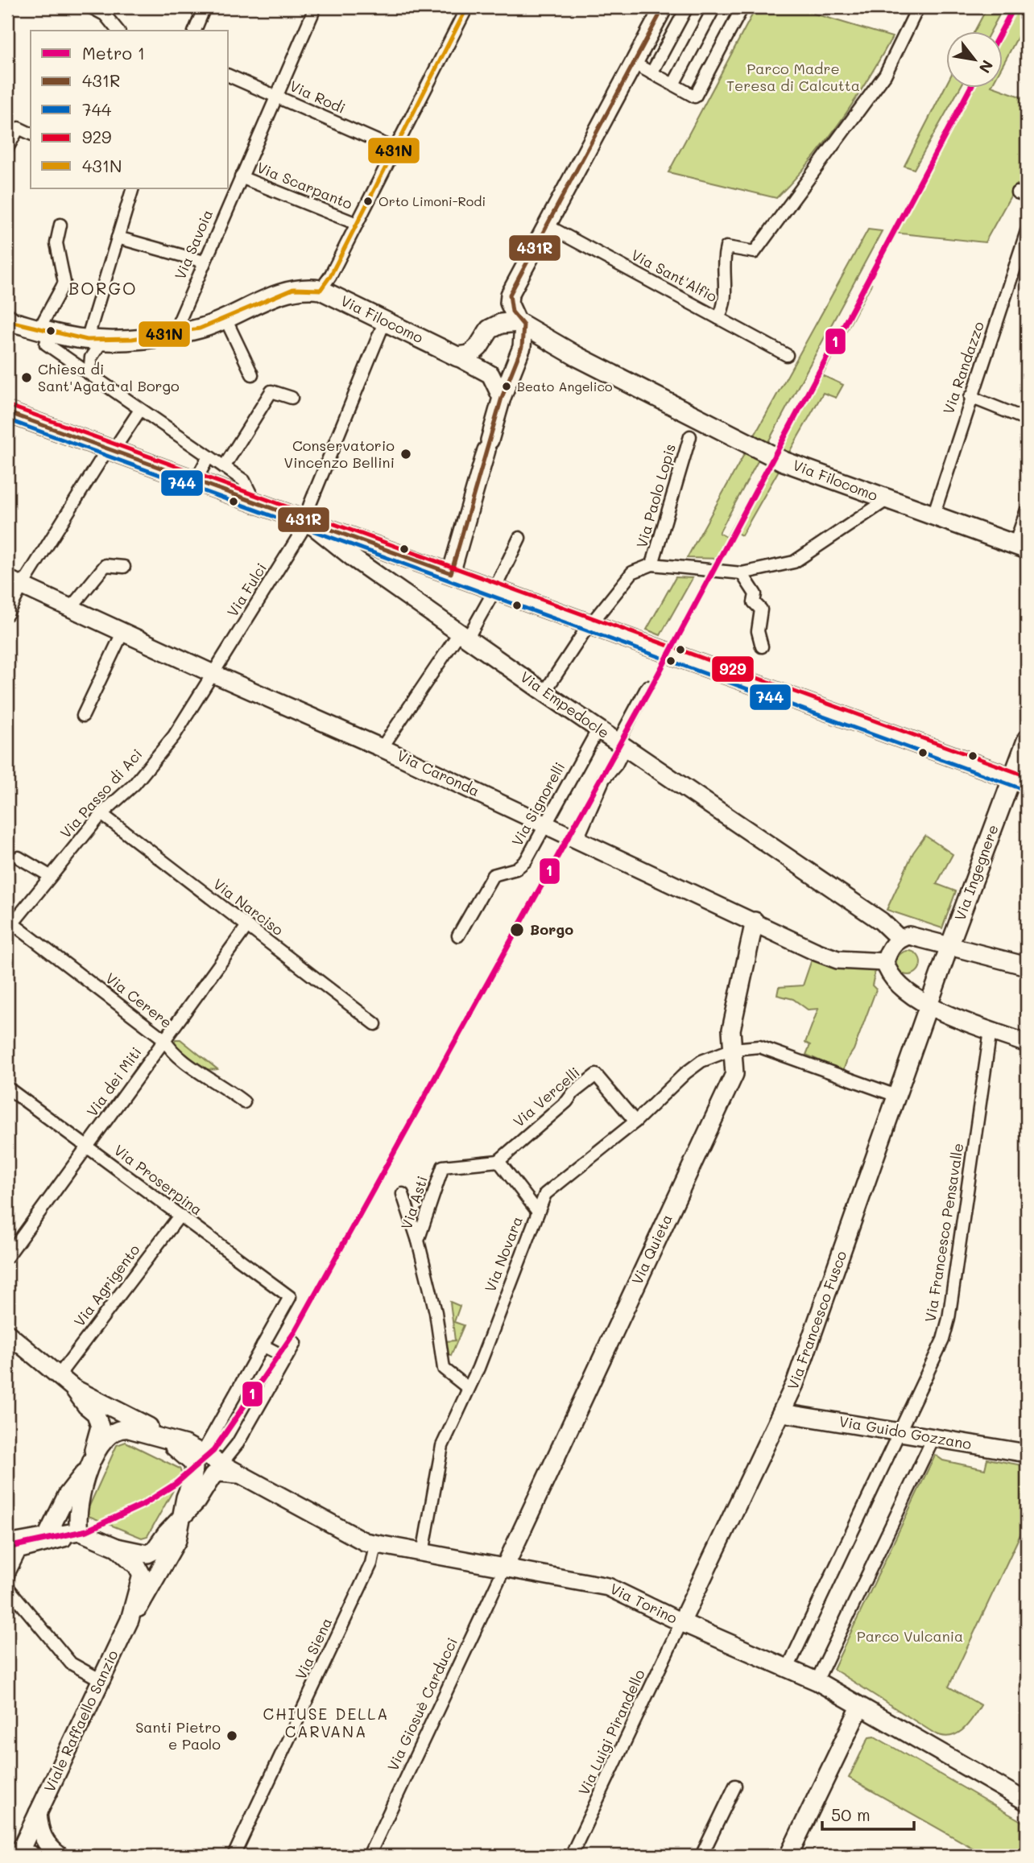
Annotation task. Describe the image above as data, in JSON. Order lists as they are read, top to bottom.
{
  "streets": {
    "main road": [
      "Via Filocomo",
      "Via Empedocle",
      "Via Caronda",
      "Via Ingegnere",
      "Via Quieta",
      "Via Francesco Fusco",
      "Via Guido Gozzano",
      "Via Torino",
      "Viale Raffaello Sanzio"
    ],
    "street": [
      "Via Rodi",
      "Via Scarpanto",
      "Via Savoia",
      "Via Sant'Alfio",
      "Via Randazzo",
      "Via Paolo Lopis",
      "Via Fulci",
      "Via Passo di Aci",
      "Via Signorelli",
      "Via Narciso",
      "Via Cerere",
      "Via dei Miti",
      "Via Vercelli",
      "Via Proserpina",
      "Via Asti",
      "Via Francesco Pensavalle",
      "Via Novara",
      "Via Agrigento",
      "Via Siena",
      "Via Giosuè Carducci",
      "Via Luigi Pirandello"
    ]
  },
  "crossings": [
    ["Via Rodi", "Via Savoia"],
    ["Via Scarpanto", "Via Savoia"],
    ["Via Savoia", "Via Filocomo"],
    ["Via Filocomo", "Via Randazzo"],
    ["Via Filocomo", "Via Fulci"],
    ["Via Fulci", "Via Empedocle"],
    ["Via Fulci", "Via Caronda"],
    ["Via Fulci", "Via Passo di Aci"],
    ["Via Empedocle", "Via Signorelli"],
    ["Via Caronda", "Via Passo di Aci"],
    ["Via Caronda", "Via Signorelli"],
    ["Via Caronda", "Via Quieta"],
    ["Via Passo di Aci", "Via Narciso"],
    ["Via Passo di Aci", "Via Cerere"],
    ["Via Ingegnere", "Via Francesco Fusco"],
    ["Via Narciso", "Via dei Miti"],
    ["Via Cerere", "Via dei Miti"],
    ["Via dei Miti", "Via Proserpina"],
    ["Via Vercelli", "Via Asti"],
    ["Via Vercelli", "Via Novara"],
    ["Via Proserpina", "Via Agrigento"],
    ["Via Asti", "Via Novara"],
    ["Via Francesco Pensavalle", "Via Guido Gozzano"],
    ["Via Francesco Pensavalle", "Via Torino"],
    ["Via Quieta", "Via Novara"],
    ["Via Quieta", "Via Torino"],
    ["Via Quieta", "Via Giosuè Carducci"],
    ["Via Novara", "Via Francesco Fusco"],
    ["Via Novara", "Via Torino"],
    ["Via Francesco Fusco", "Via Guido Gozzano"],
    ["Via Francesco Fusco", "Via Torino"],
    ["Via Francesco Fusco", "Via Luigi Pirandello"],
    ["Via Torino", "Via Siena"],
    ["Via Torino", "Via Giosuè Carducci"],
    ["Via Torino", "Viale Raffaello Sanzio"],
    ["Via Torino", "Via Luigi Pirandello"]
  ],
  "districts": ["BORGO", "CHIUSE DELLA CARVANA"],
  "parks": ["Parco Madre Teresa di Calcutta", "Parco Vulcania"],
  "places": [
    "Orto Limoni-Rodi",
    "Chiesa di Sant'Agata al Borgo",
    "Beato Angelico",
    "Conservatorio Vincenzo Bellini",
    "Borgo",
    "Santi Pietro e Paolo"
  ],
  "lines": [
    "metro line 1",
    "transit line 431R",
    "transit line 431N",
    "transit line 929",
    "transit line 744"
  ],
  "legend": [
    "Metro 1",
    "431R",
    "744",
    "929",
    "431N"
  ],
  "scale_bar": "50 m",
  "north": "bottom right"
}
